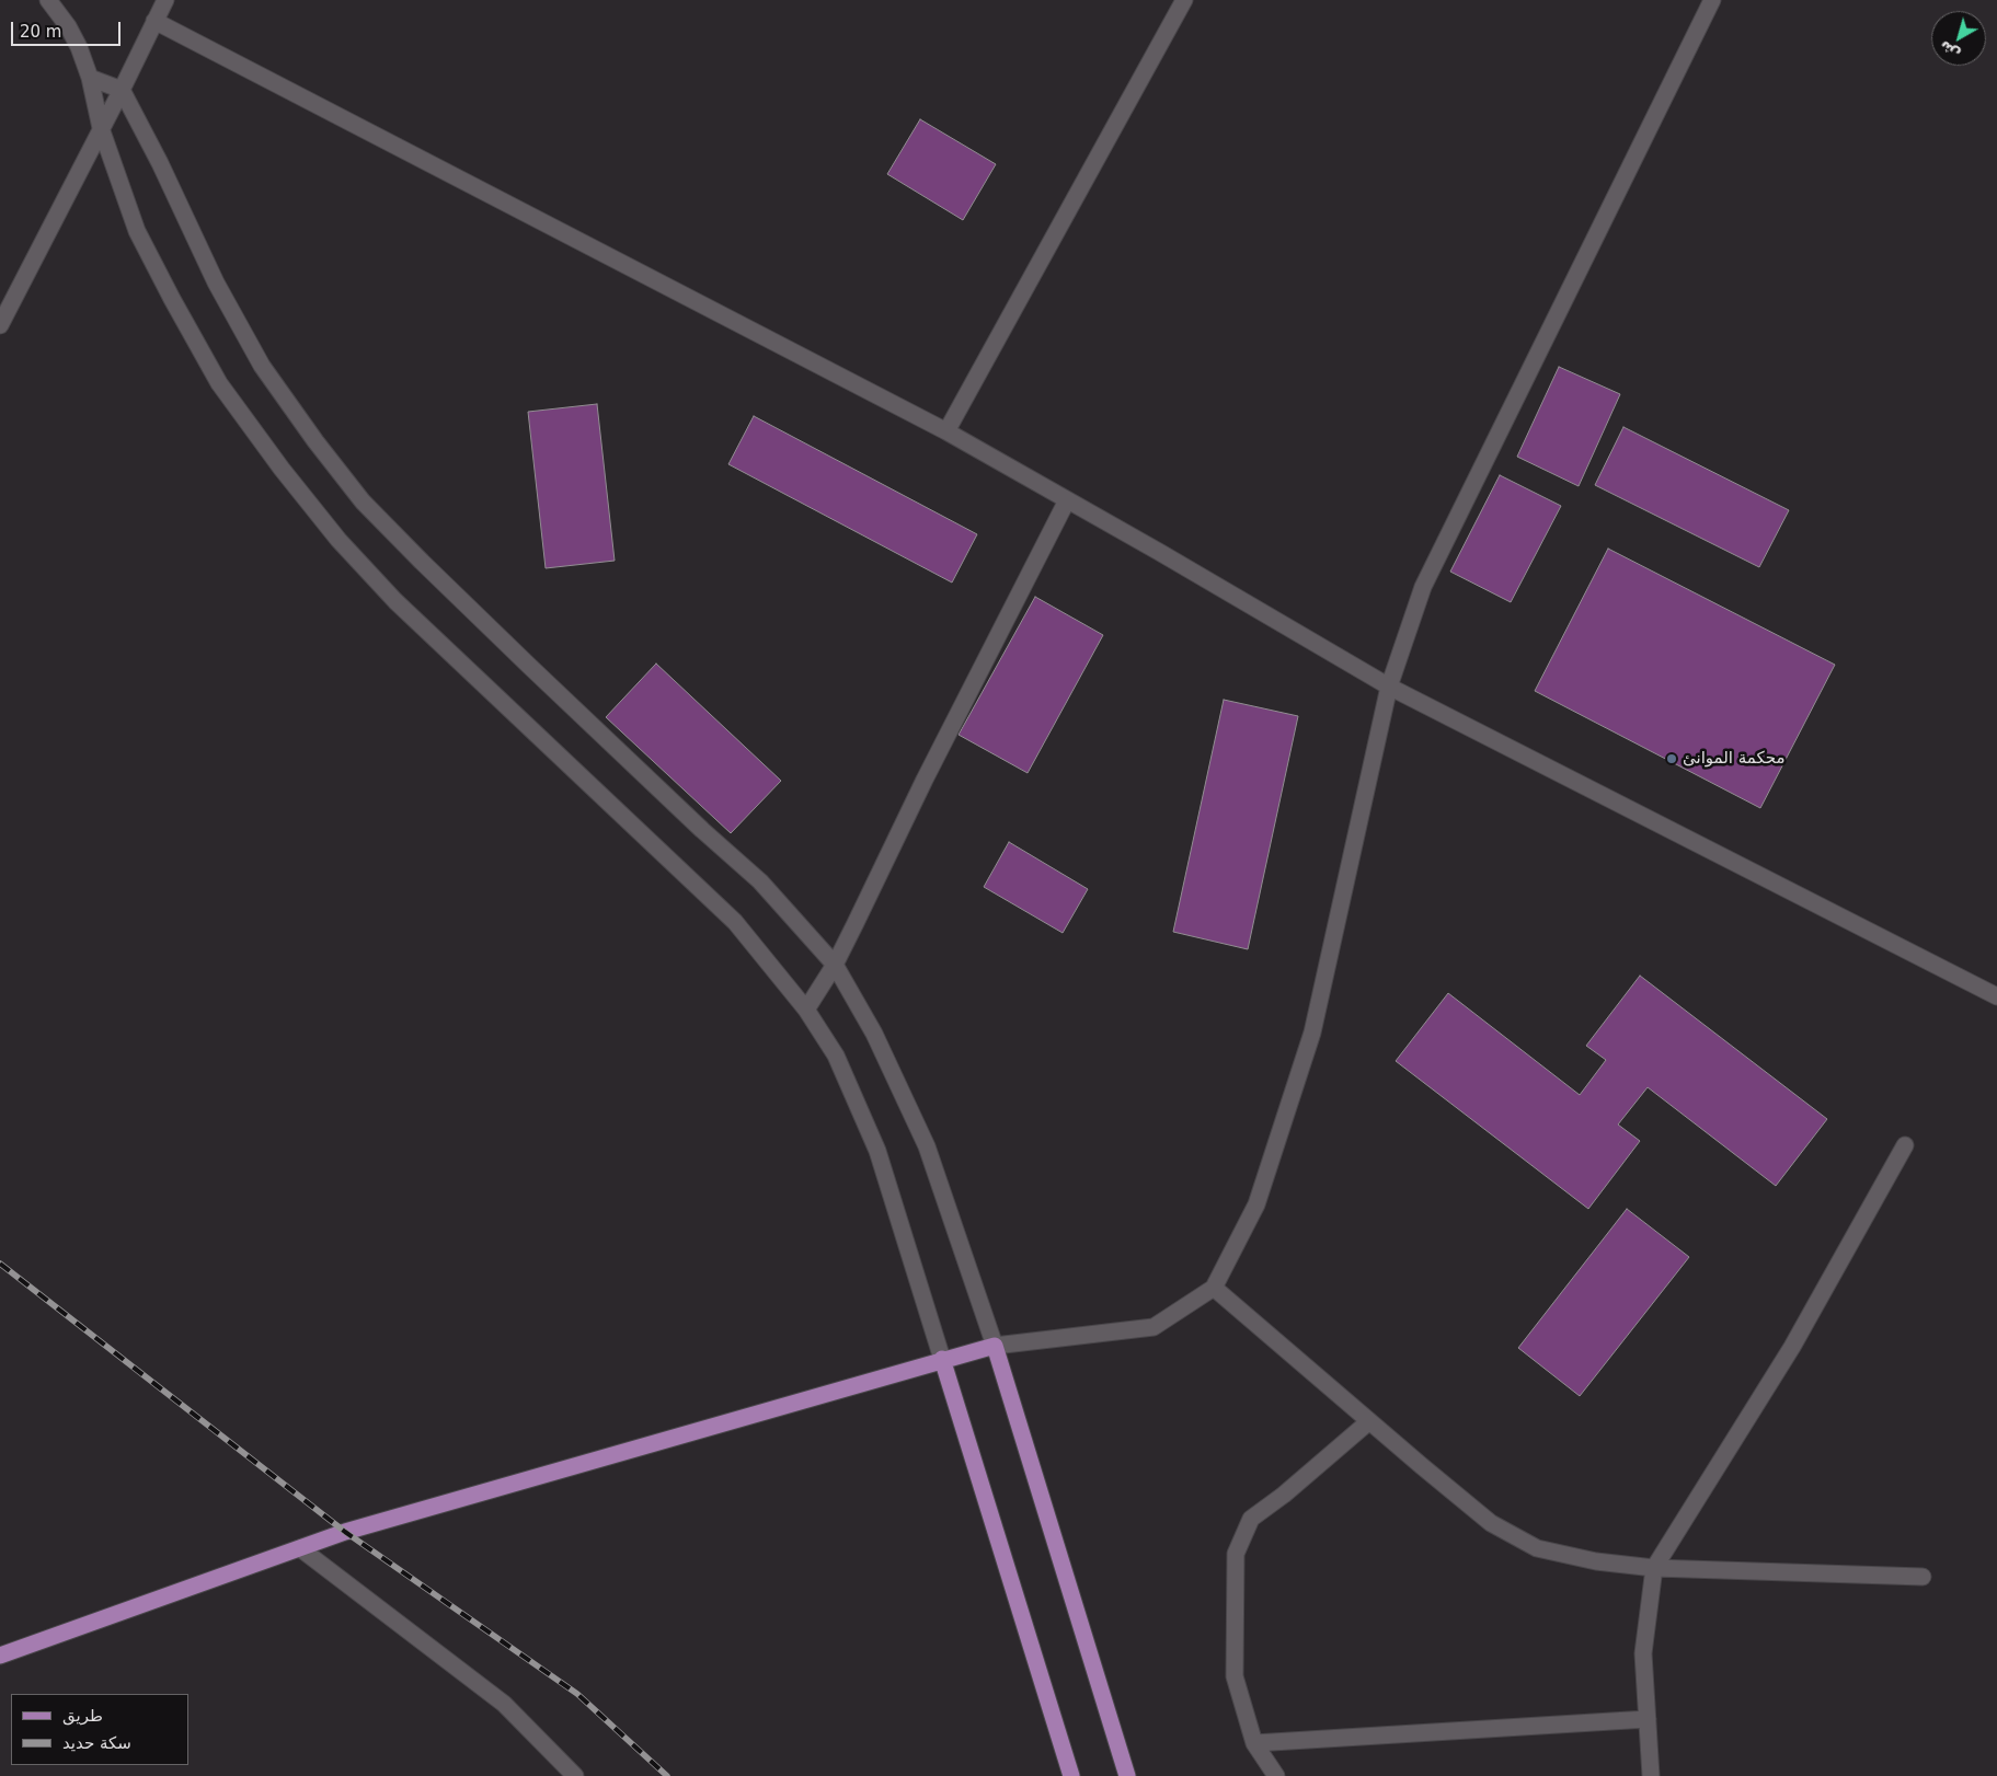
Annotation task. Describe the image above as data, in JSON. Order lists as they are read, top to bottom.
{
  "places": ["محكمة الموانئ"],
  "legend": ["طريق", "سكة حديد"],
  "scale_bar": "20 m",
  "north": "bottom left"
}
